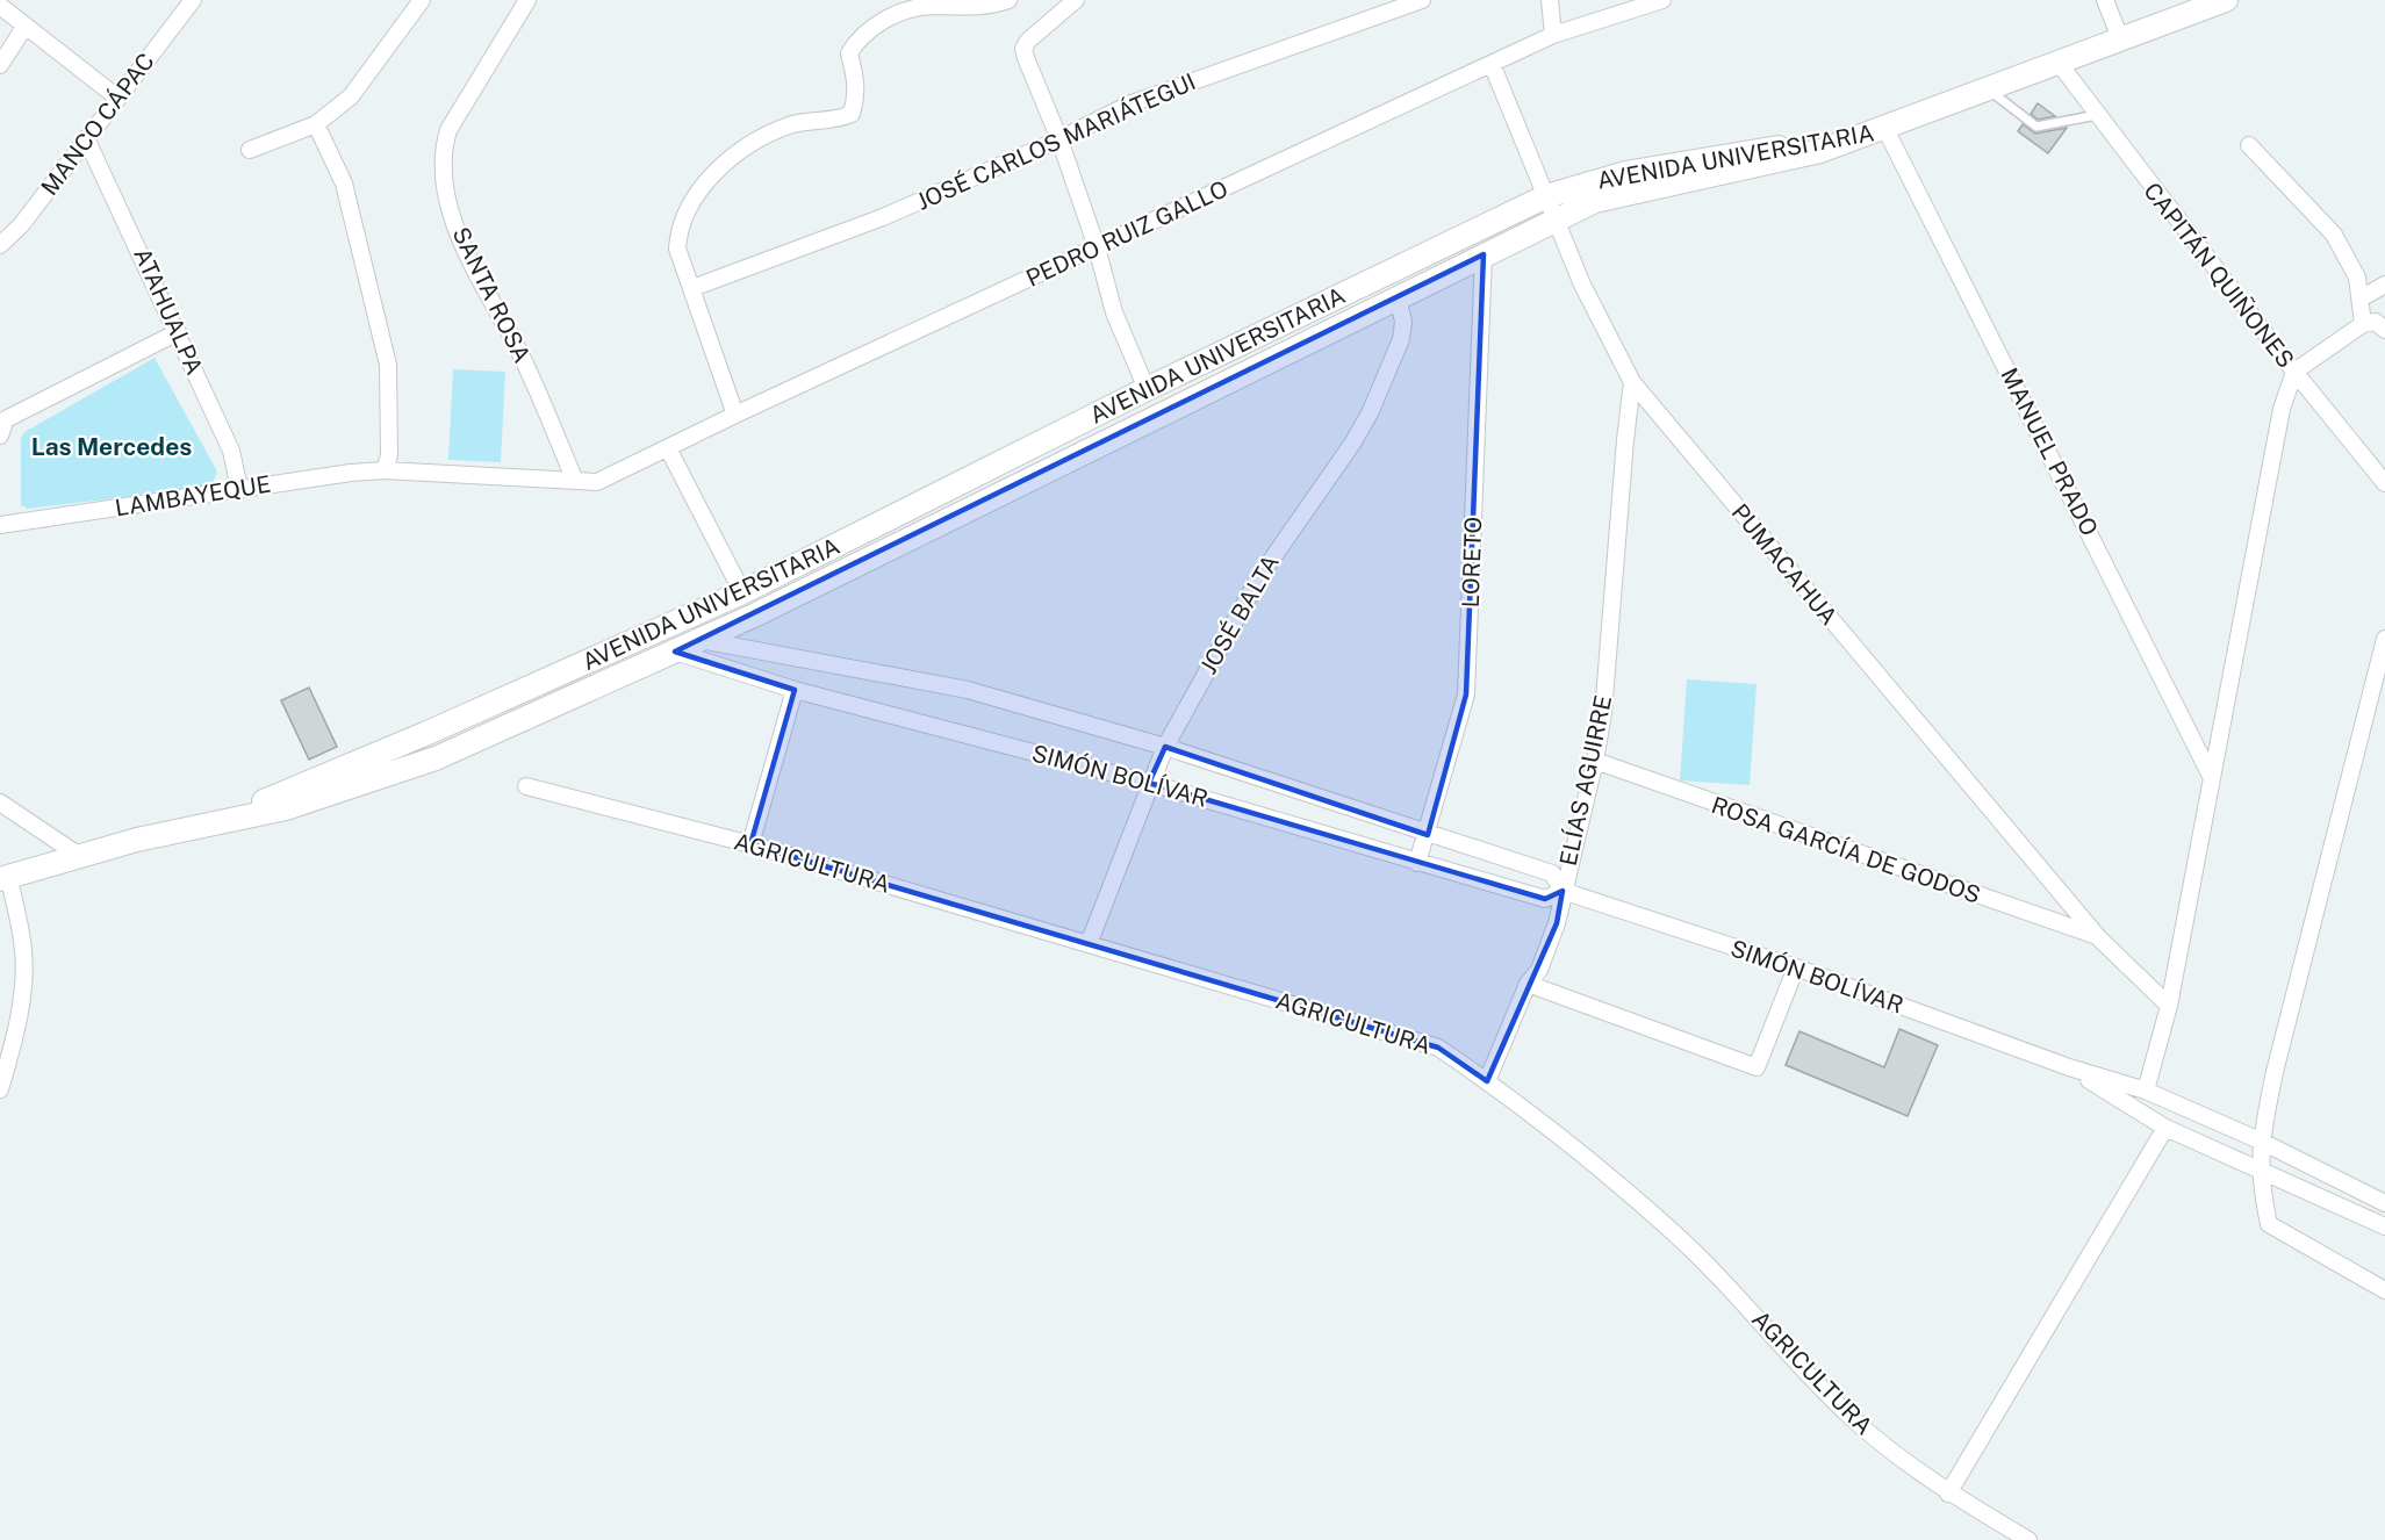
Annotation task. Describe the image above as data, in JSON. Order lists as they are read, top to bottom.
{
  "streets": {
    "main road": ["AVENIDA UNIVERSITARIA"],
    "street": [
      "MANCO CÁPAC",
      "JOSÉ CARLOS MARIÁTEGUI",
      "PEDRO RUIZ GALLO",
      "CAPITÁN QUIÑONES",
      "SANTA ROSA",
      "ATAHUALPA",
      "MANUEL PRADO",
      "LAMBAYEQUE",
      "LORETO",
      "PUMACAHUA",
      "JOSÉ BALTA",
      "SIMÓN BOLÍVAR",
      "ELÍAS AGUIRRE",
      "ROSA GARCÍA DE GODOS",
      "AGRICULTURA"
    ]
  },
  "crossings": [
    ["MANCO CÁPAC", "ATAHUALPA"],
    ["AVENIDA UNIVERSITARIA", "MANUEL PRADO"],
    ["AVENIDA UNIVERSITARIA", "LORETO"],
    ["AVENIDA UNIVERSITARIA", "PUMACAHUA"],
    ["AVENIDA UNIVERSITARIA", "JOSÉ BALTA"],
    ["AVENIDA UNIVERSITARIA", "SIMÓN BOLÍVAR"],
    ["PEDRO RUIZ GALLO", "LAMBAYEQUE"],
    ["PEDRO RUIZ GALLO", "PUMACAHUA"],
    ["SANTA ROSA", "LAMBAYEQUE"],
    ["ATAHUALPA", "LAMBAYEQUE"],
    ["LORETO", "SIMÓN BOLÍVAR"],
    ["PUMACAHUA", "ELÍAS AGUIRRE"],
    ["PUMACAHUA", "ROSA GARCÍA DE GODOS"],
    ["JOSÉ BALTA", "SIMÓN BOLÍVAR"],
    ["JOSÉ BALTA", "AGRICULTURA"],
    ["SIMÓN BOLÍVAR", "ELÍAS AGUIRRE"],
    ["ELÍAS AGUIRRE", "ROSA GARCÍA DE GODOS"],
    ["ELÍAS AGUIRRE", "AGRICULTURA"]
  ],
  "districts": ["Las Mercedes"]
}
